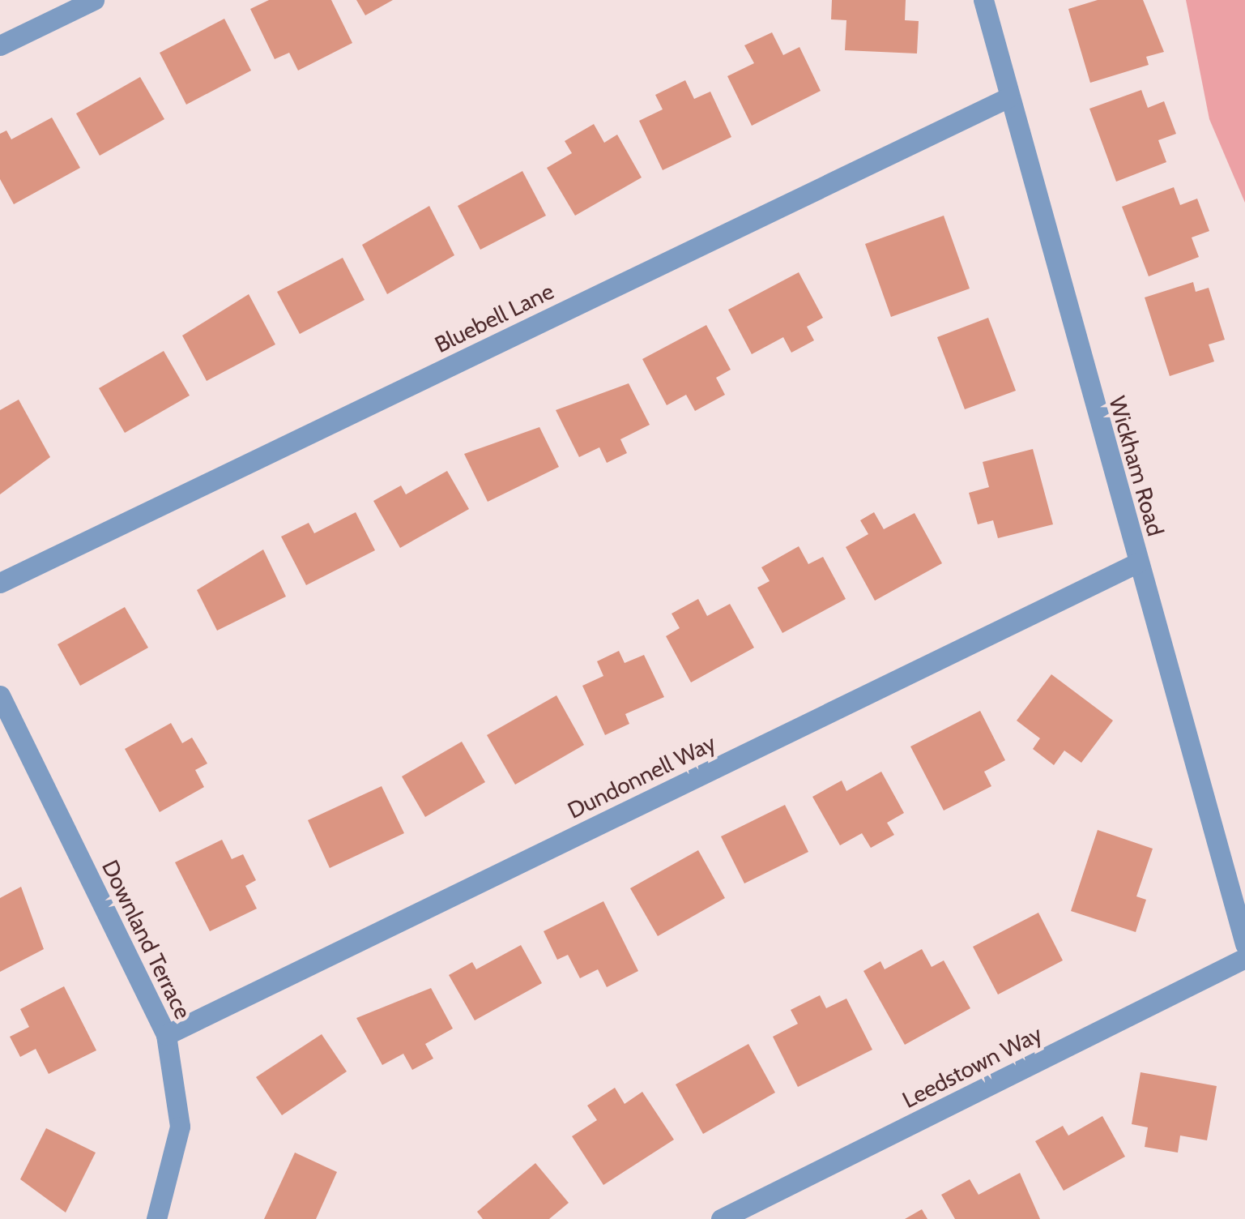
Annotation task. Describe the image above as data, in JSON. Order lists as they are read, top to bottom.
{
  "streets": {
    "street": [
      "Bluebell Lane",
      "Wickham Road",
      "Dundonnell Way",
      "Downland Terrace",
      "Leedstown Way"
    ]
  },
  "crossings": [
    ["Bluebell Lane", "Wickham Road"],
    ["Wickham Road", "Dundonnell Way"],
    ["Dundonnell Way", "Downland Terrace"]
  ]
}
